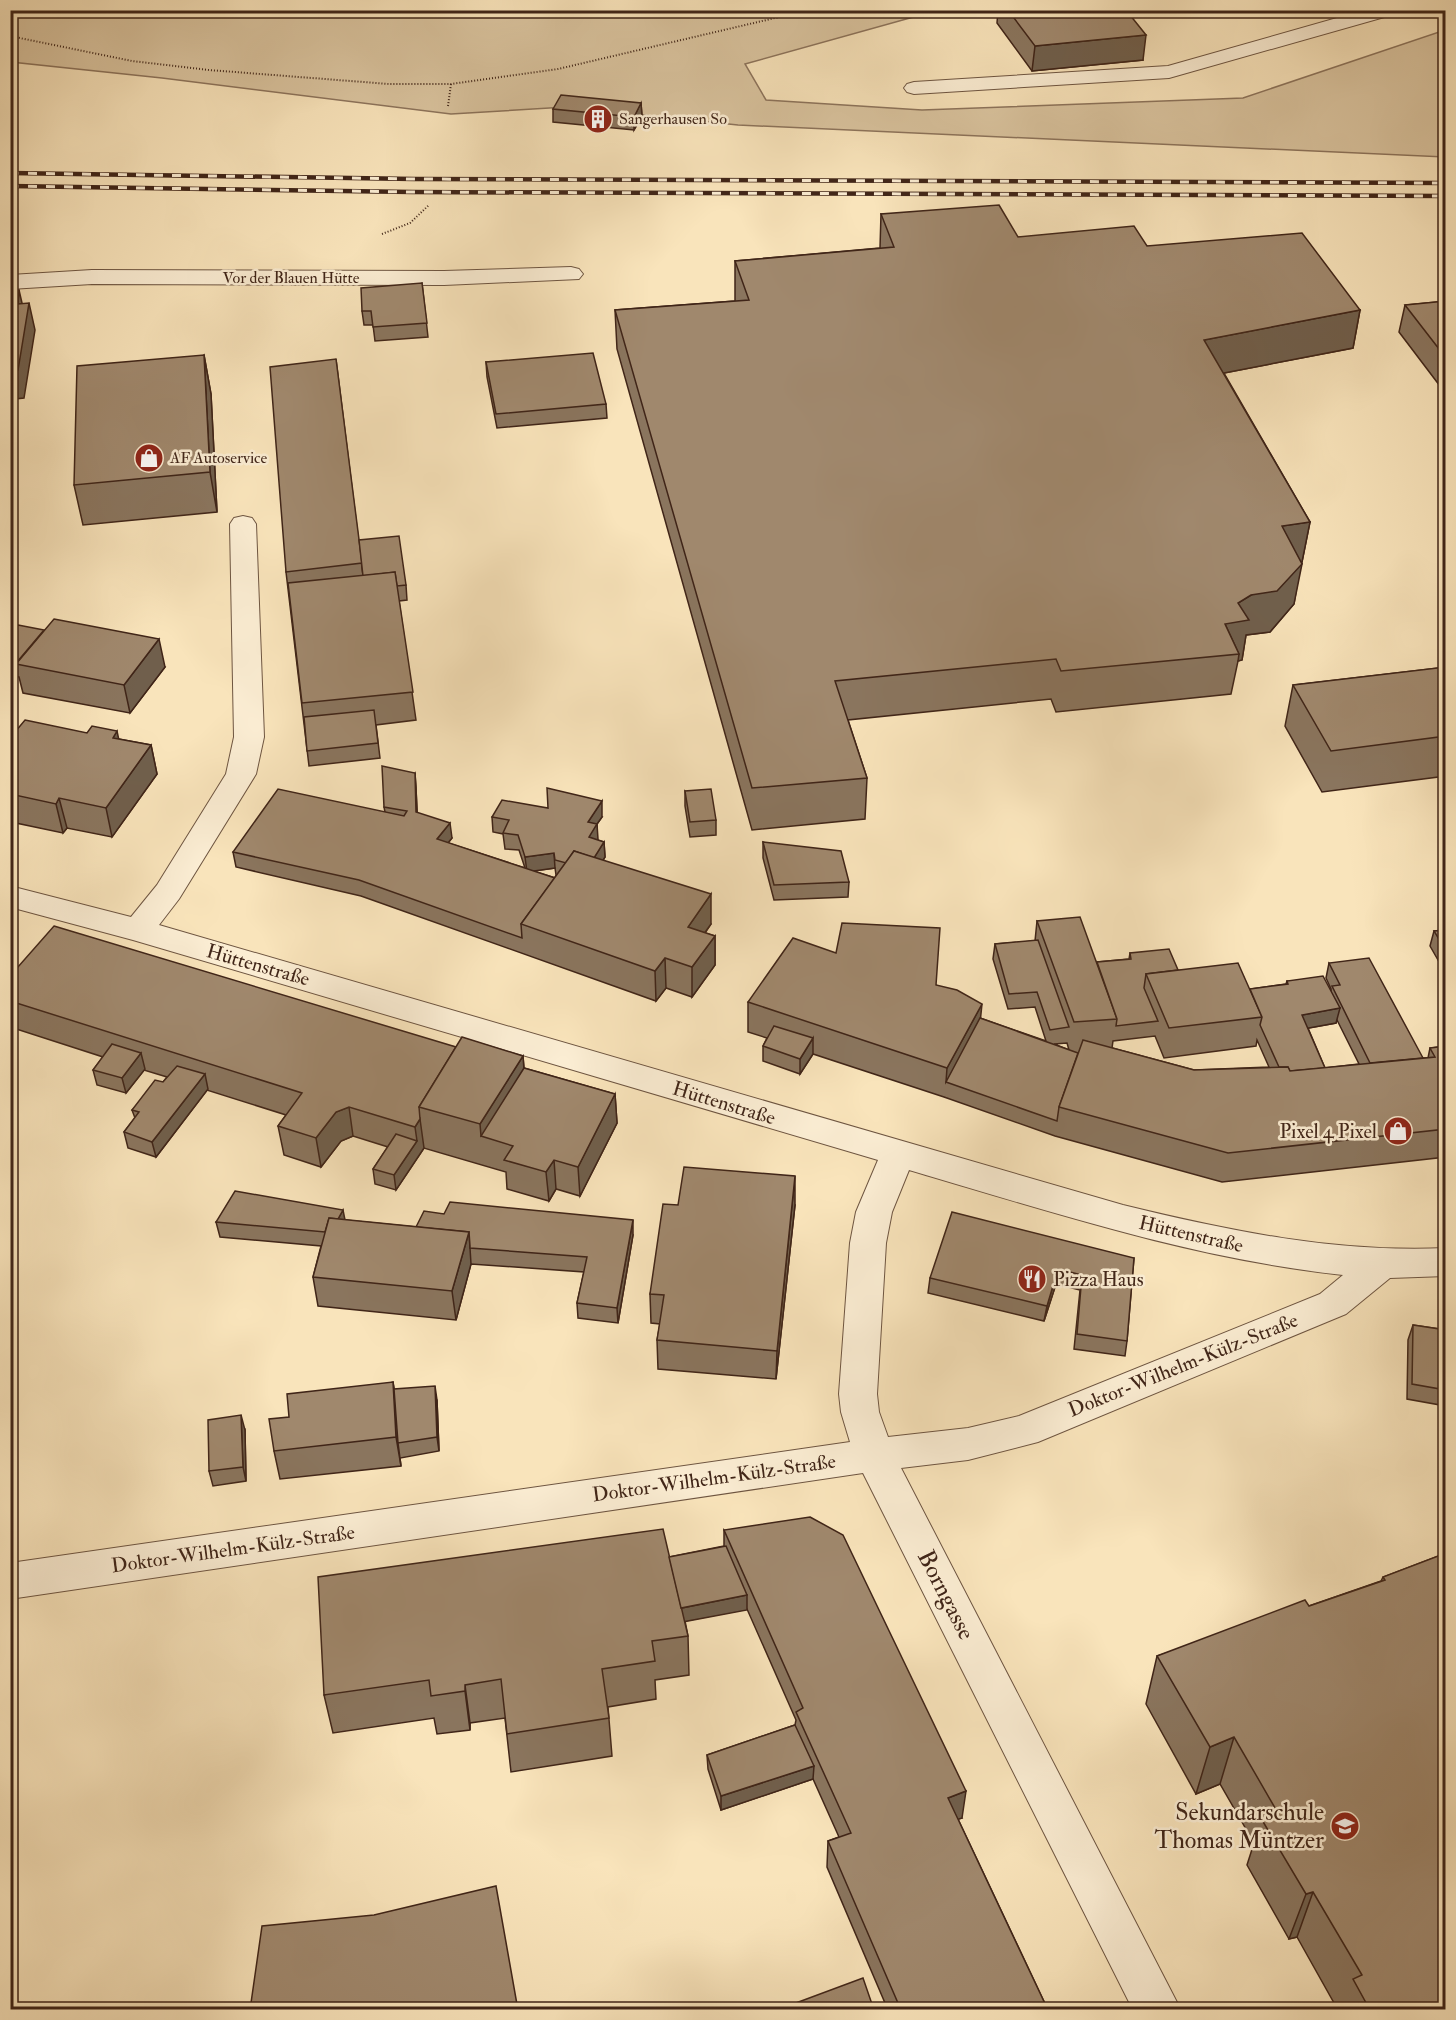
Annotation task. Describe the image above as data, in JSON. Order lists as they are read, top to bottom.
{
  "streets": {
    "street": [
      "Vor der Blauen Hütte",
      "Hüttenstraße",
      "Doktor-Wilhelm-Külz-Straße",
      "Borngasse"
    ]
  },
  "crossings": [
    ["Hüttenstraße", "Doktor-Wilhelm-Külz-Straße"],
    ["Hüttenstraße", "Borngasse"],
    ["Doktor-Wilhelm-Külz-Straße", "Borngasse"]
  ],
  "places": {
    "building": ["Sangerhausen So"],
    "shop": ["AF Autoservice", "Pixel 4 Pixel"],
    "restaurant": ["Pizza Haus"],
    "school or university": ["Sekundarschule Thomas Müntzer"]
  }
}
